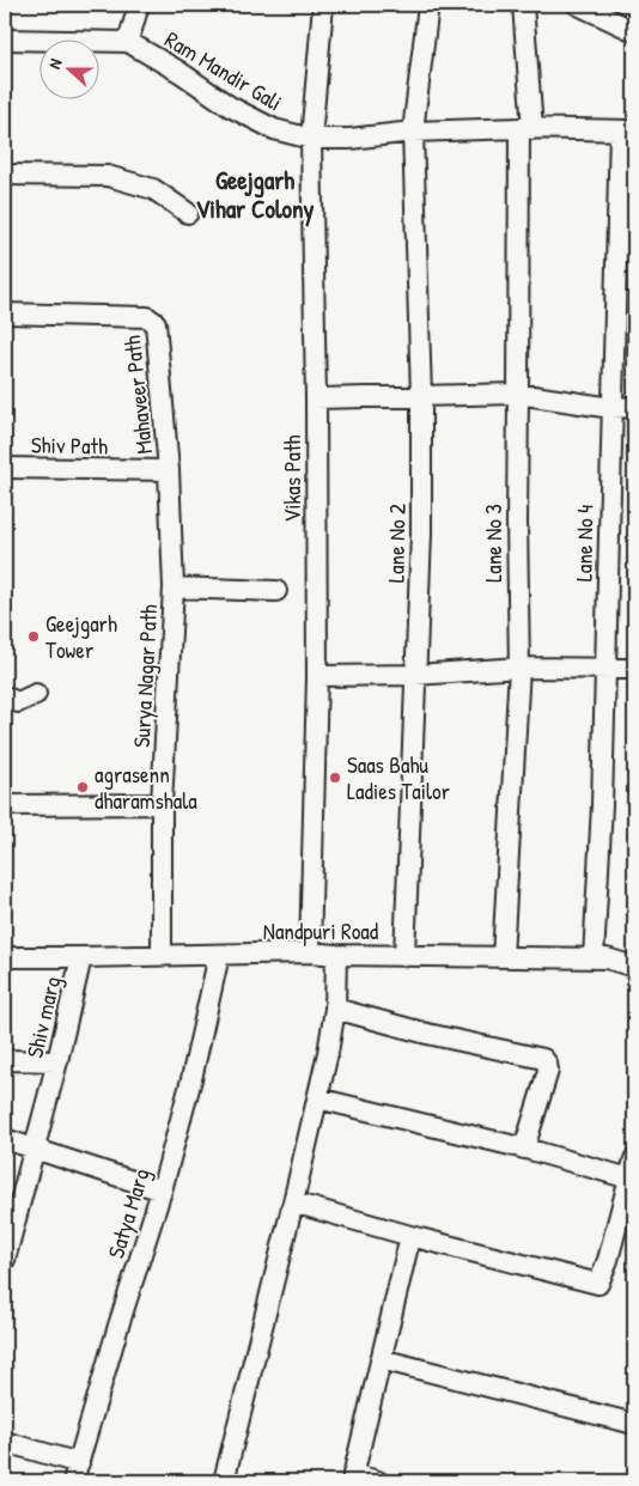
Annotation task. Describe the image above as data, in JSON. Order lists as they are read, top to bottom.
{
  "streets": {
    "street": [
      "Ram Mandir Gali",
      "Mahaveer Path",
      "Shiv Path",
      "Vikas Path",
      "Lane No 2",
      "Lane No 3",
      "Lane No 4",
      "Surya Nagar Path",
      "Nandpuri Road",
      "Shiv marg",
      "Satya Marg"
    ]
  },
  "crossings": [
    ["Ram Mandir Gali", "Vikas Path"],
    ["Mahaveer Path", "Shiv Path"],
    ["Mahaveer Path", "Surya Nagar Path"],
    ["Shiv Path", "Surya Nagar Path"],
    ["Vikas Path", "Nandpuri Road"],
    ["Lane No 2", "Nandpuri Road"],
    ["Lane No 3", "Nandpuri Road"],
    ["Lane No 4", "Nandpuri Road"],
    ["Surya Nagar Path", "Nandpuri Road"],
    ["Nandpuri Road", "Shiv marg"],
    ["Nandpuri Road", "Satya Marg"]
  ],
  "districts": ["Geejgarh Vihar Colony"],
  "places": ["Geejgarh Tower", "Saas Bahu Ladies Tailor", "agrasenn dharamshala"],
  "north": "left"
}
